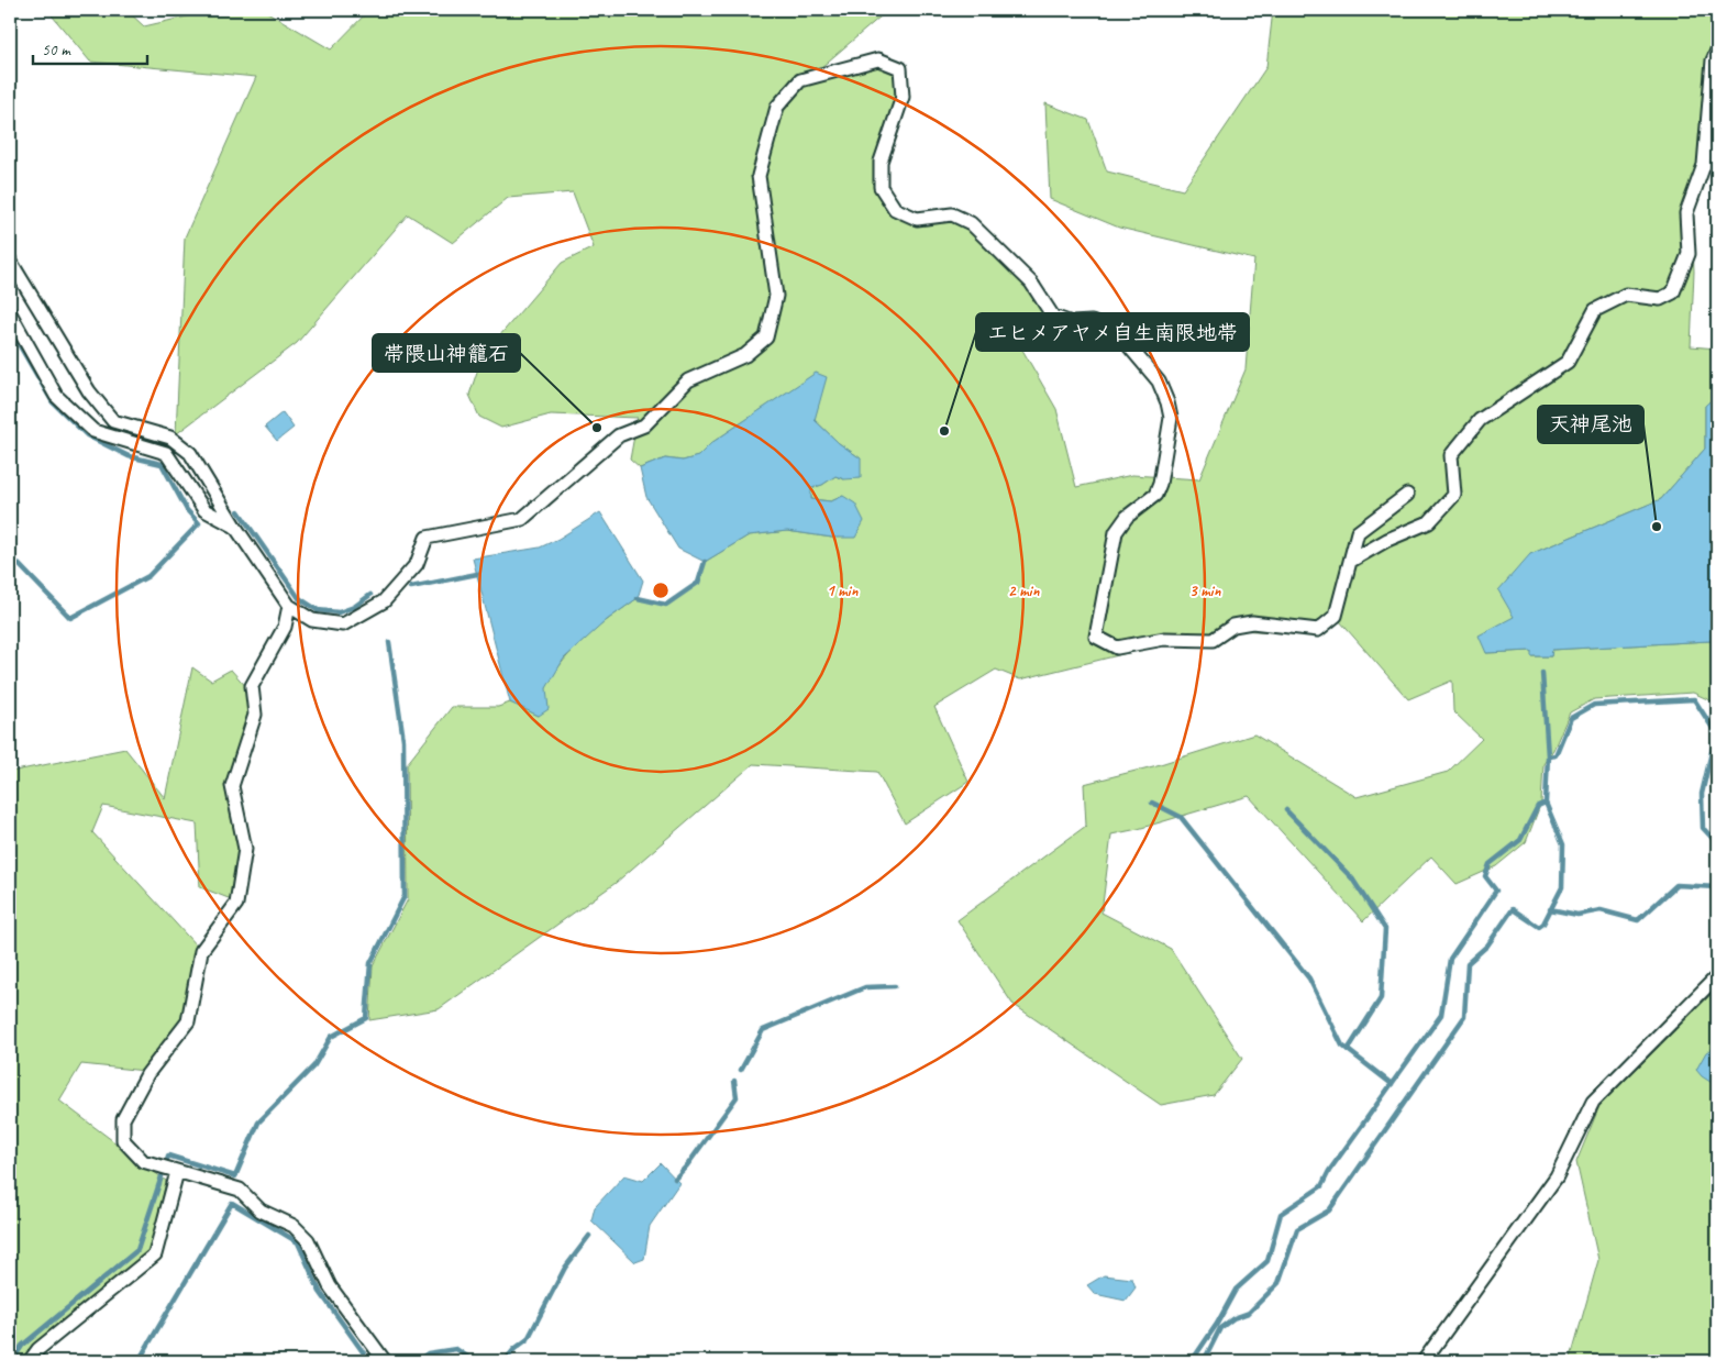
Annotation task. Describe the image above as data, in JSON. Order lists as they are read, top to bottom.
{
  "places": ["帯隈山神籠石", "エヒメアヤメ自生南限地帯", "天神尾池"],
  "scale_bar": "50 m",
  "rings": ["1 min", "2 min", "3 min"]
}
